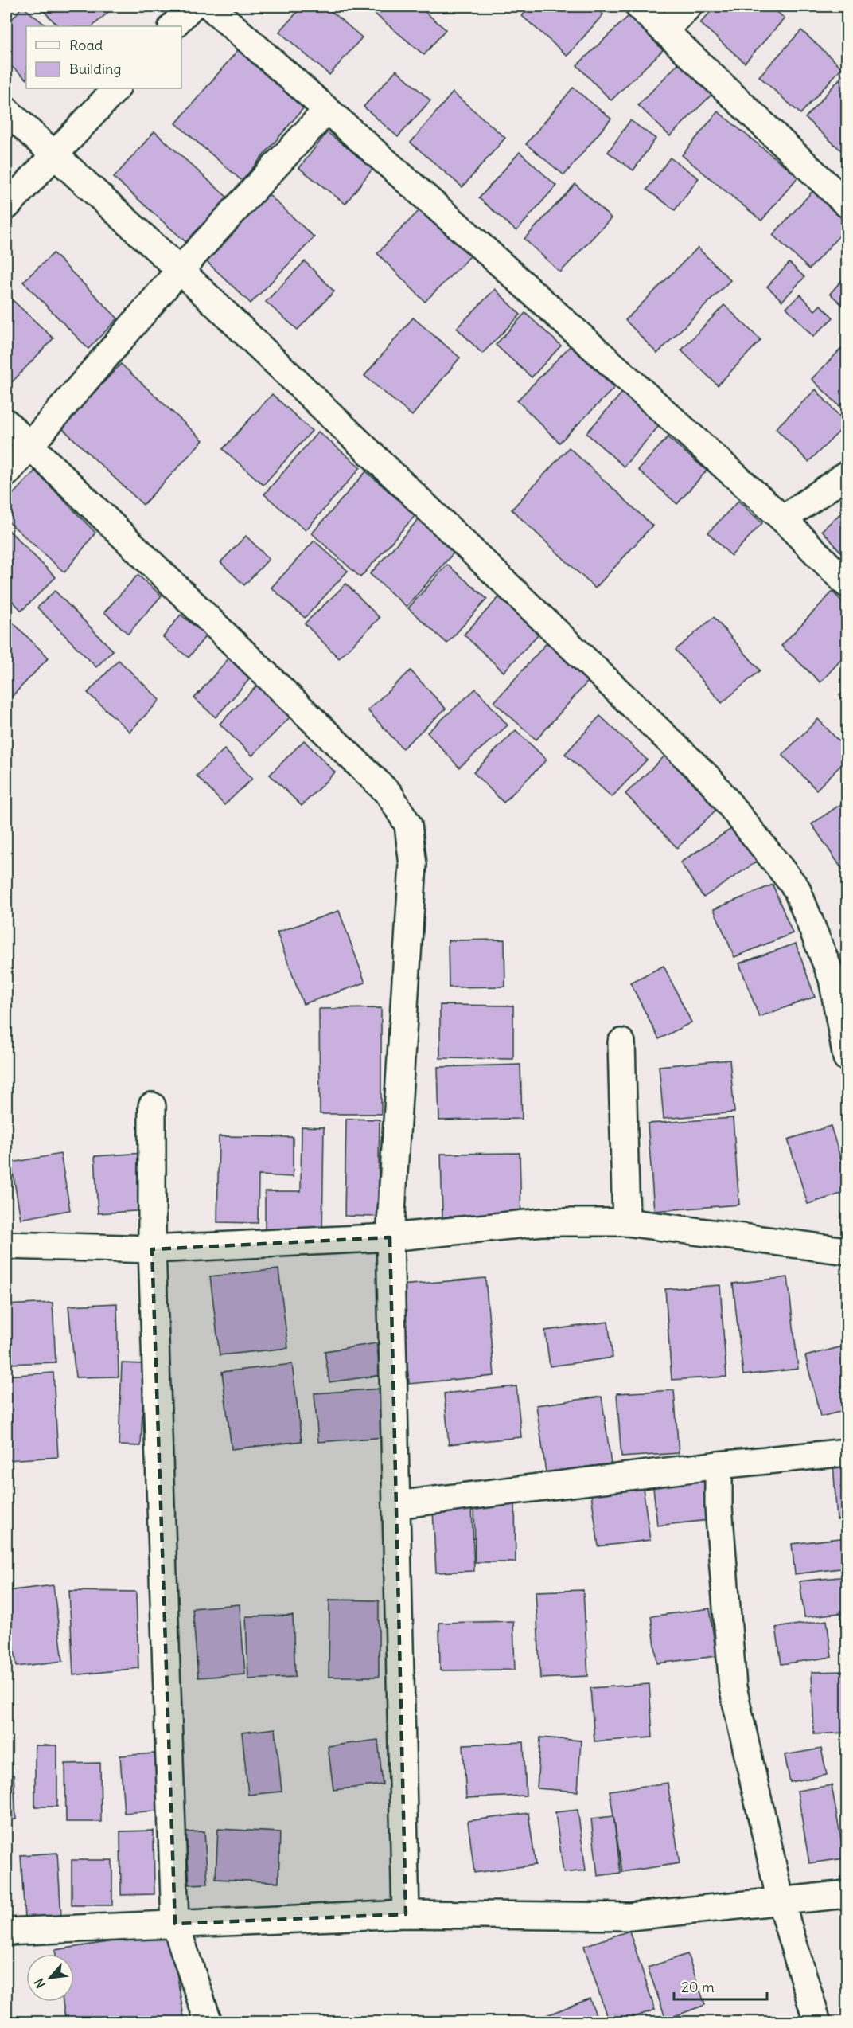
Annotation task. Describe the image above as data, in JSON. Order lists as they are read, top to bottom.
{
  "legend": ["Road", "Building"],
  "scale_bar": "20 m",
  "north": "bottom left"
}
